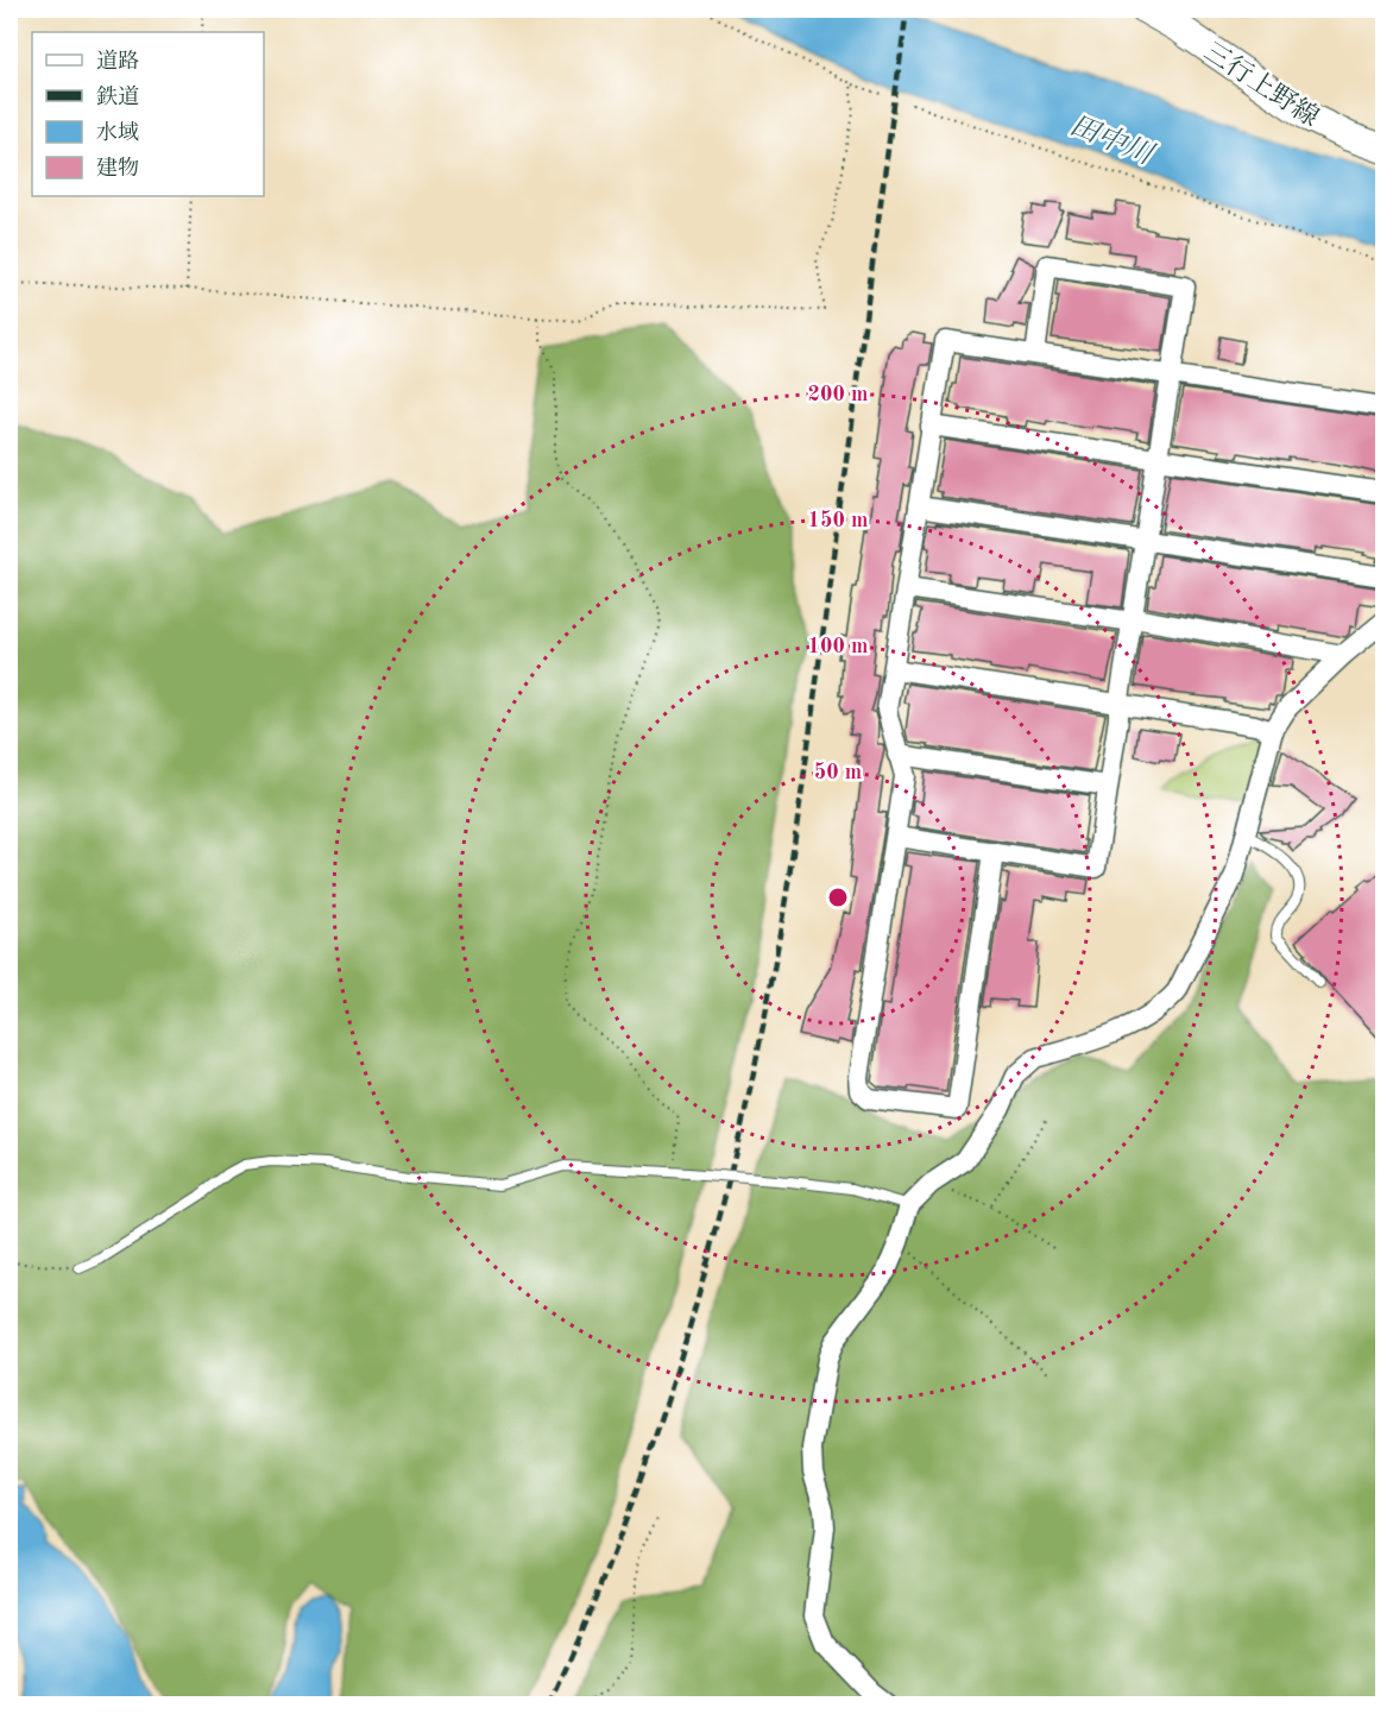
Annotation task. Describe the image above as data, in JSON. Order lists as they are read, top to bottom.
{
  "streets": {
    "main road": ["三行上野線"]
  },
  "water": ["田中川"],
  "legend": [
    "道路",
    "鉄道",
    "水域",
    "建物"
  ],
  "rings": [
    "200 m",
    "150 m",
    "100 m",
    "50 m"
  ]
}
